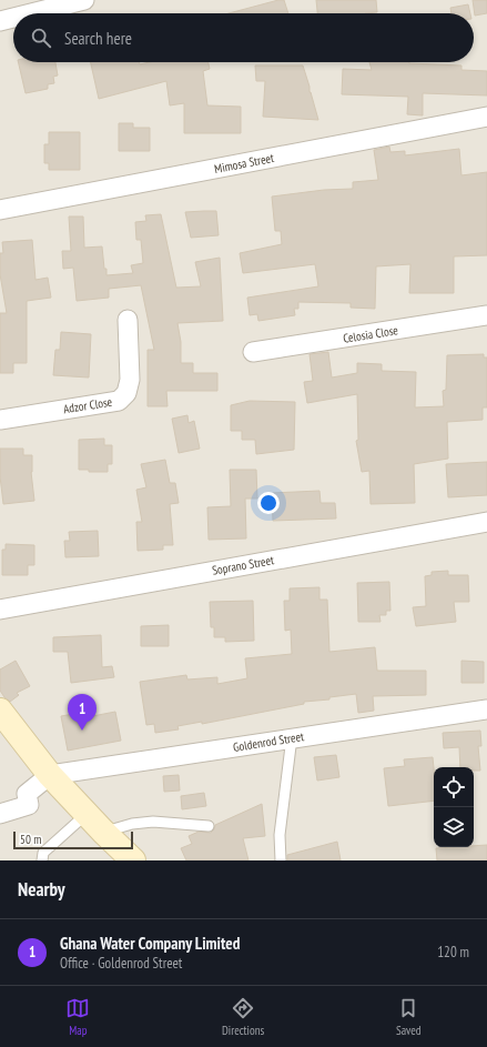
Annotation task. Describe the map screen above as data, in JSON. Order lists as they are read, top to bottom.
{
  "streets": {
    "street": [
      "Mimosa Street",
      "Celosia Close",
      "Adzor Close",
      "Soprano Street",
      "Goldenrod Street"
    ]
  },
  "scale_bar": "50 m",
  "page": {
    "search": "Search here",
    "pins": "1",
    "scale": "50 m",
    "heading": "Nearby",
    "list": [
      {
        "mark": "1",
        "name": "Ghana Water Company Limited",
        "note": "Office · Goldenrod Street",
        "value": "120 m"
      }
    ],
    "nav": ["Map", "Directions", "Saved"]
  }
}
